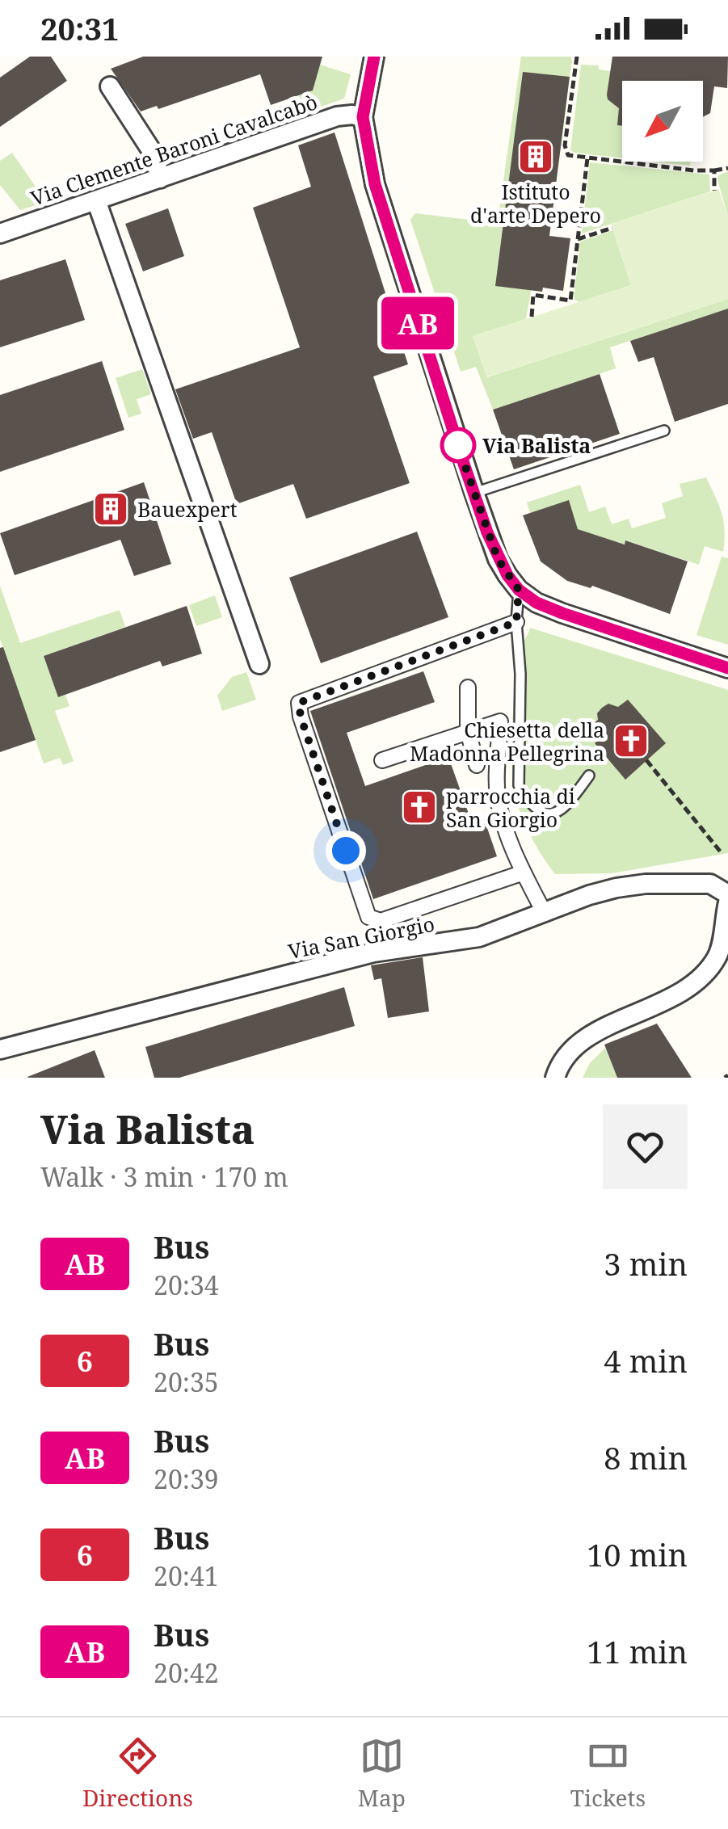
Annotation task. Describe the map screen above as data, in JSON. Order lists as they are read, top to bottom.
{
  "streets": {
    "street": ["Via Clemente Baroni Cavalcabò", "Via San Giorgio"]
  },
  "places": {
    "building": ["Istituto d'arte Depero", "Bauexpert"],
    "other": ["Via Balista"],
    "church": ["Chiesetta della Madonna Pellegrina", "parrocchia di San Giorgio"]
  },
  "lines": ["bus line AB"],
  "north": "bottom left",
  "page": {
    "status": "20:31",
    "on_map": "AB",
    "heading": ["Via Balista", "Walk · 3 min · 170 m"],
    "list": [
      {
        "mark": "AB",
        "name": "Bus",
        "note": "20:34",
        "value": "3 min"
      },
      {
        "mark": "6",
        "name": "Bus",
        "note": "20:35",
        "value": "4 min"
      },
      {
        "mark": "AB",
        "name": "Bus",
        "note": "20:39",
        "value": "8 min"
      },
      {
        "mark": "6",
        "name": "Bus",
        "note": "20:41",
        "value": "10 min"
      },
      {
        "mark": "AB",
        "name": "Bus",
        "note": "20:42",
        "value": "11 min"
      }
    ],
    "tabs": ["Directions", "Map", "Tickets"]
  }
}
